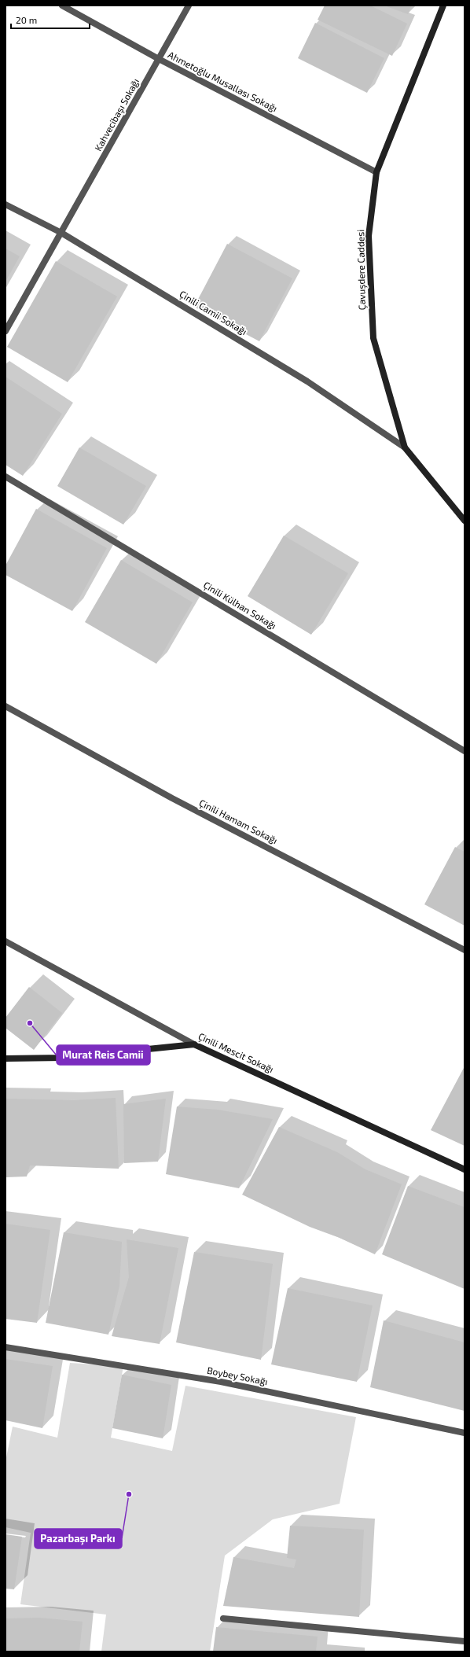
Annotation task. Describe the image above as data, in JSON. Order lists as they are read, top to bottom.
{
  "streets": {
    "street": [
      "Ahmetoğlu Musallası Sokağı",
      "Kahvecibaşı Sokağı",
      "Çavuşdere Caddesi",
      "Çinili Camii Sokağı",
      "Çinili Külhan Sokağı",
      "Çinili Hamam Sokağı",
      "Çinili Mescit Sokağı",
      "Boybey Sokağı"
    ]
  },
  "crossings": [
    ["Ahmetoğlu Musallası Sokağı", "Kahvecibaşı Sokağı"],
    ["Ahmetoğlu Musallası Sokağı", "Çavuşdere Caddesi"],
    ["Kahvecibaşı Sokağı", "Çinili Camii Sokağı"],
    ["Çavuşdere Caddesi", "Çinili Camii Sokağı"]
  ],
  "places": ["Murat Reis Camii", "Pazarbaşı Parkı"],
  "scale_bar": "20 m"
}
